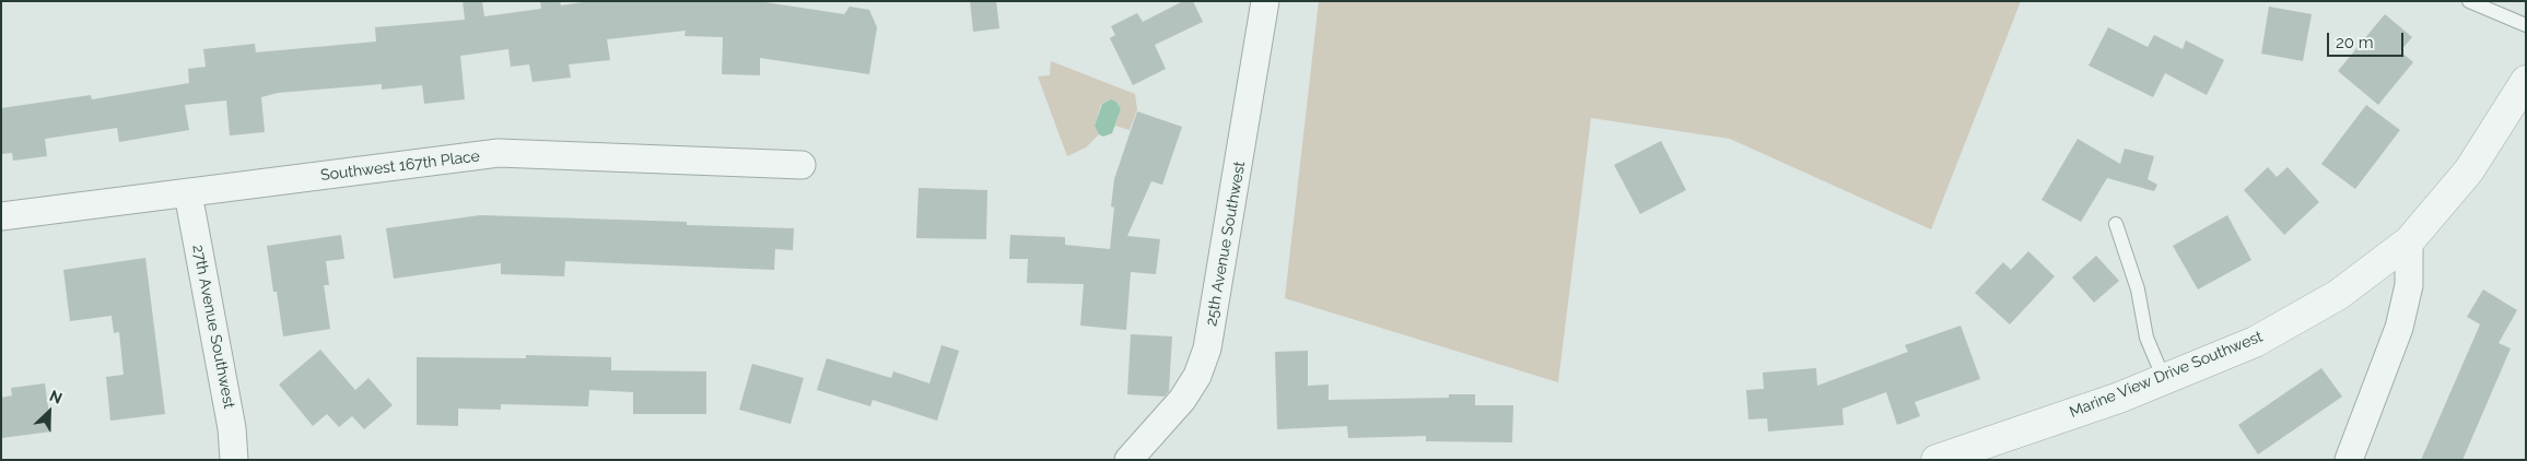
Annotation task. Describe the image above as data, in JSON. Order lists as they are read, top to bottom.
{
  "streets": {
    "street": [
      "Southwest 167th Place",
      "25th Avenue Southwest",
      "27th Avenue Southwest",
      "Marine View Drive Southwest"
    ]
  },
  "crossings": [
    ["Southwest 167th Place", "27th Avenue Southwest"]
  ],
  "scale_bar": "20 m",
  "north": "top right"
}
